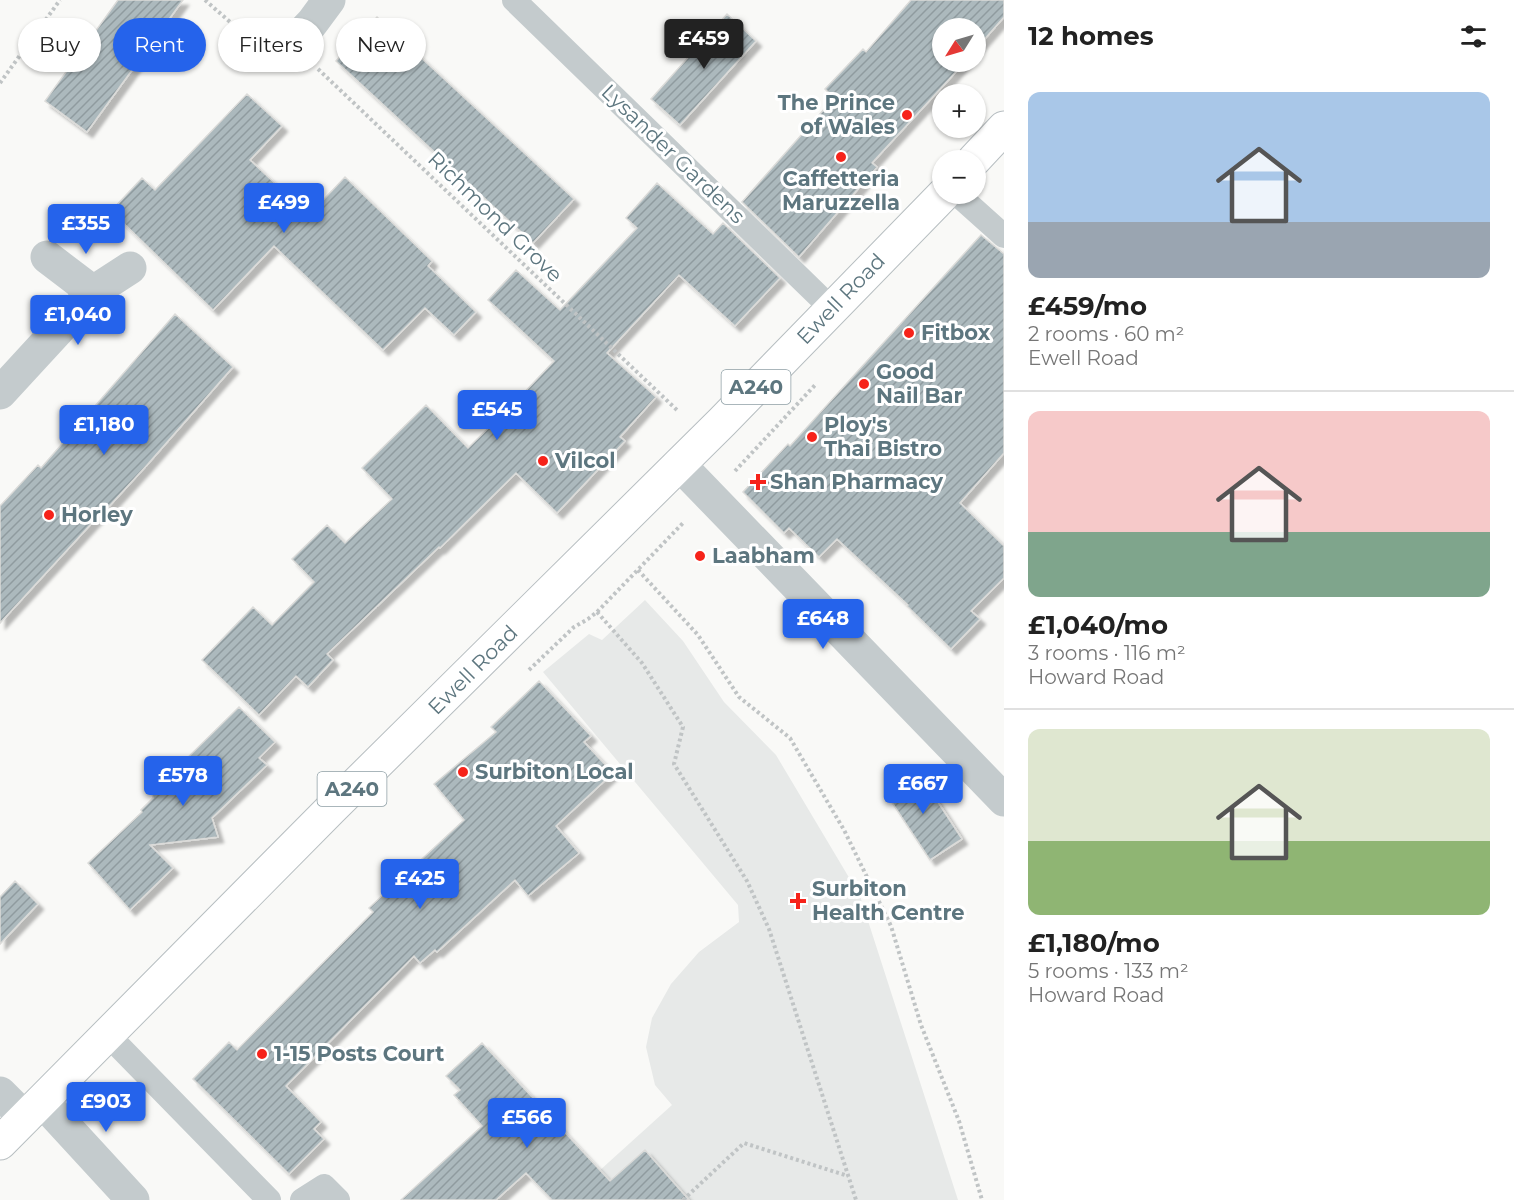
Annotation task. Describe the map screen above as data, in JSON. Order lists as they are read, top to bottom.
{
  "streets": {
    "main road": ["Ewell Road", "A240"],
    "lane": ["Lysander Gardens"],
    "path": ["Richmond Grove"]
  },
  "crossings": [
    ["Lysander Gardens", "Ewell Road"]
  ],
  "places": {
    "other": [
      "The Prince of Wales",
      "Caffetteria Maruzzella",
      "Fitbox",
      "Good Nail Bar",
      "Ploy's Thai Bistro",
      "Vilcol",
      "Horley",
      "Laabham",
      "Surbiton Local",
      "1-15 Posts Court"
    ],
    "health": ["Shan Pharmacy", "Surbiton Health Centre"]
  },
  "north": "bottom left",
  "page": {
    "heading": "12 homes",
    "map_buttons": ["+", "−"],
    "chip": [
      "Buy",
      "Rent",
      "Filters",
      "New"
    ],
    "price": [
      "£459",
      "£499",
      "£355",
      "£1,040",
      "£545",
      "£1,180",
      "£648",
      "£578",
      "£667",
      "£425",
      "£903",
      "£566"
    ],
    "list": [
      {
        "name": "£459/mo",
        "note": "2 rooms · 60 m² · Ewell Road"
      },
      {
        "name": "£1,040/mo",
        "note": "3 rooms · 116 m² · Howard Road"
      },
      {
        "name": "£1,180/mo",
        "note": "5 rooms · 133 m² · Howard Road"
      }
    ]
  }
}
